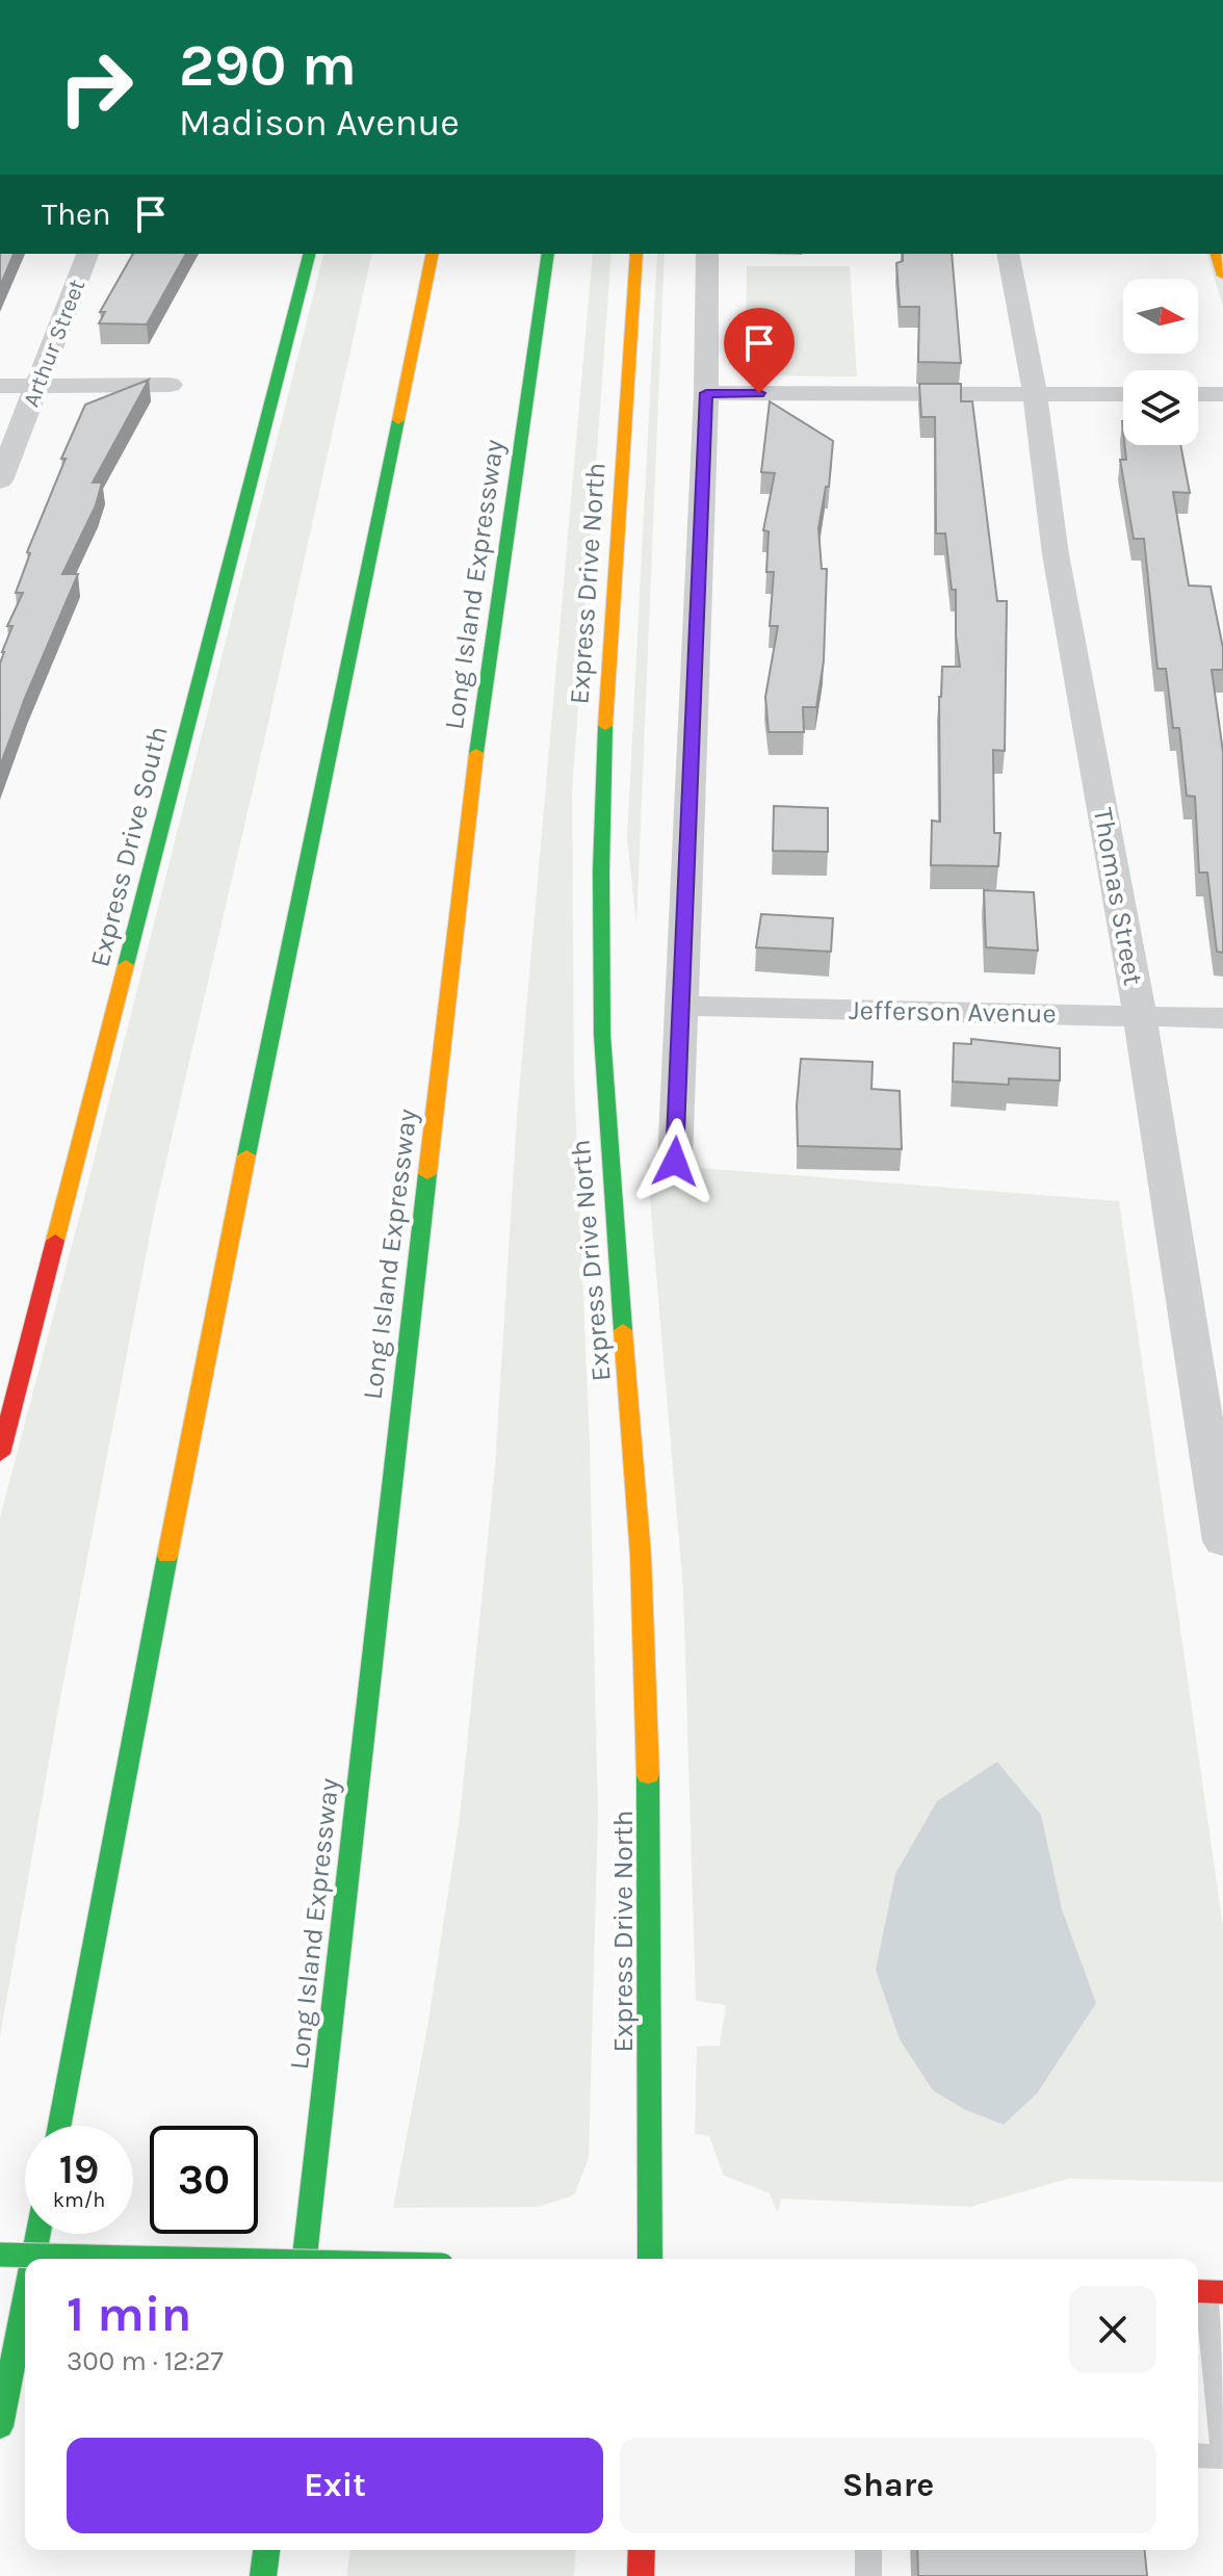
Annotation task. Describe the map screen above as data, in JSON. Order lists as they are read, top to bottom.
{
  "streets": {
    "main road": ["Express Drive North", "Long Island Expressway", "Express Drive South"],
    "street": ["Arthur Street", "Thomas Street", "Jefferson Avenue"]
  },
  "crossings": [
    ["Thomas Street", "Jefferson Avenue"]
  ],
  "north": "right",
  "page": {
    "turn": ["290 m", "Madison Avenue"],
    "then": "Then",
    "speed": "19 km/h",
    "limit": "30",
    "heading": ["1 min", "300 m · 12:27"],
    "buttons": ["Exit", "Share"]
  }
}
